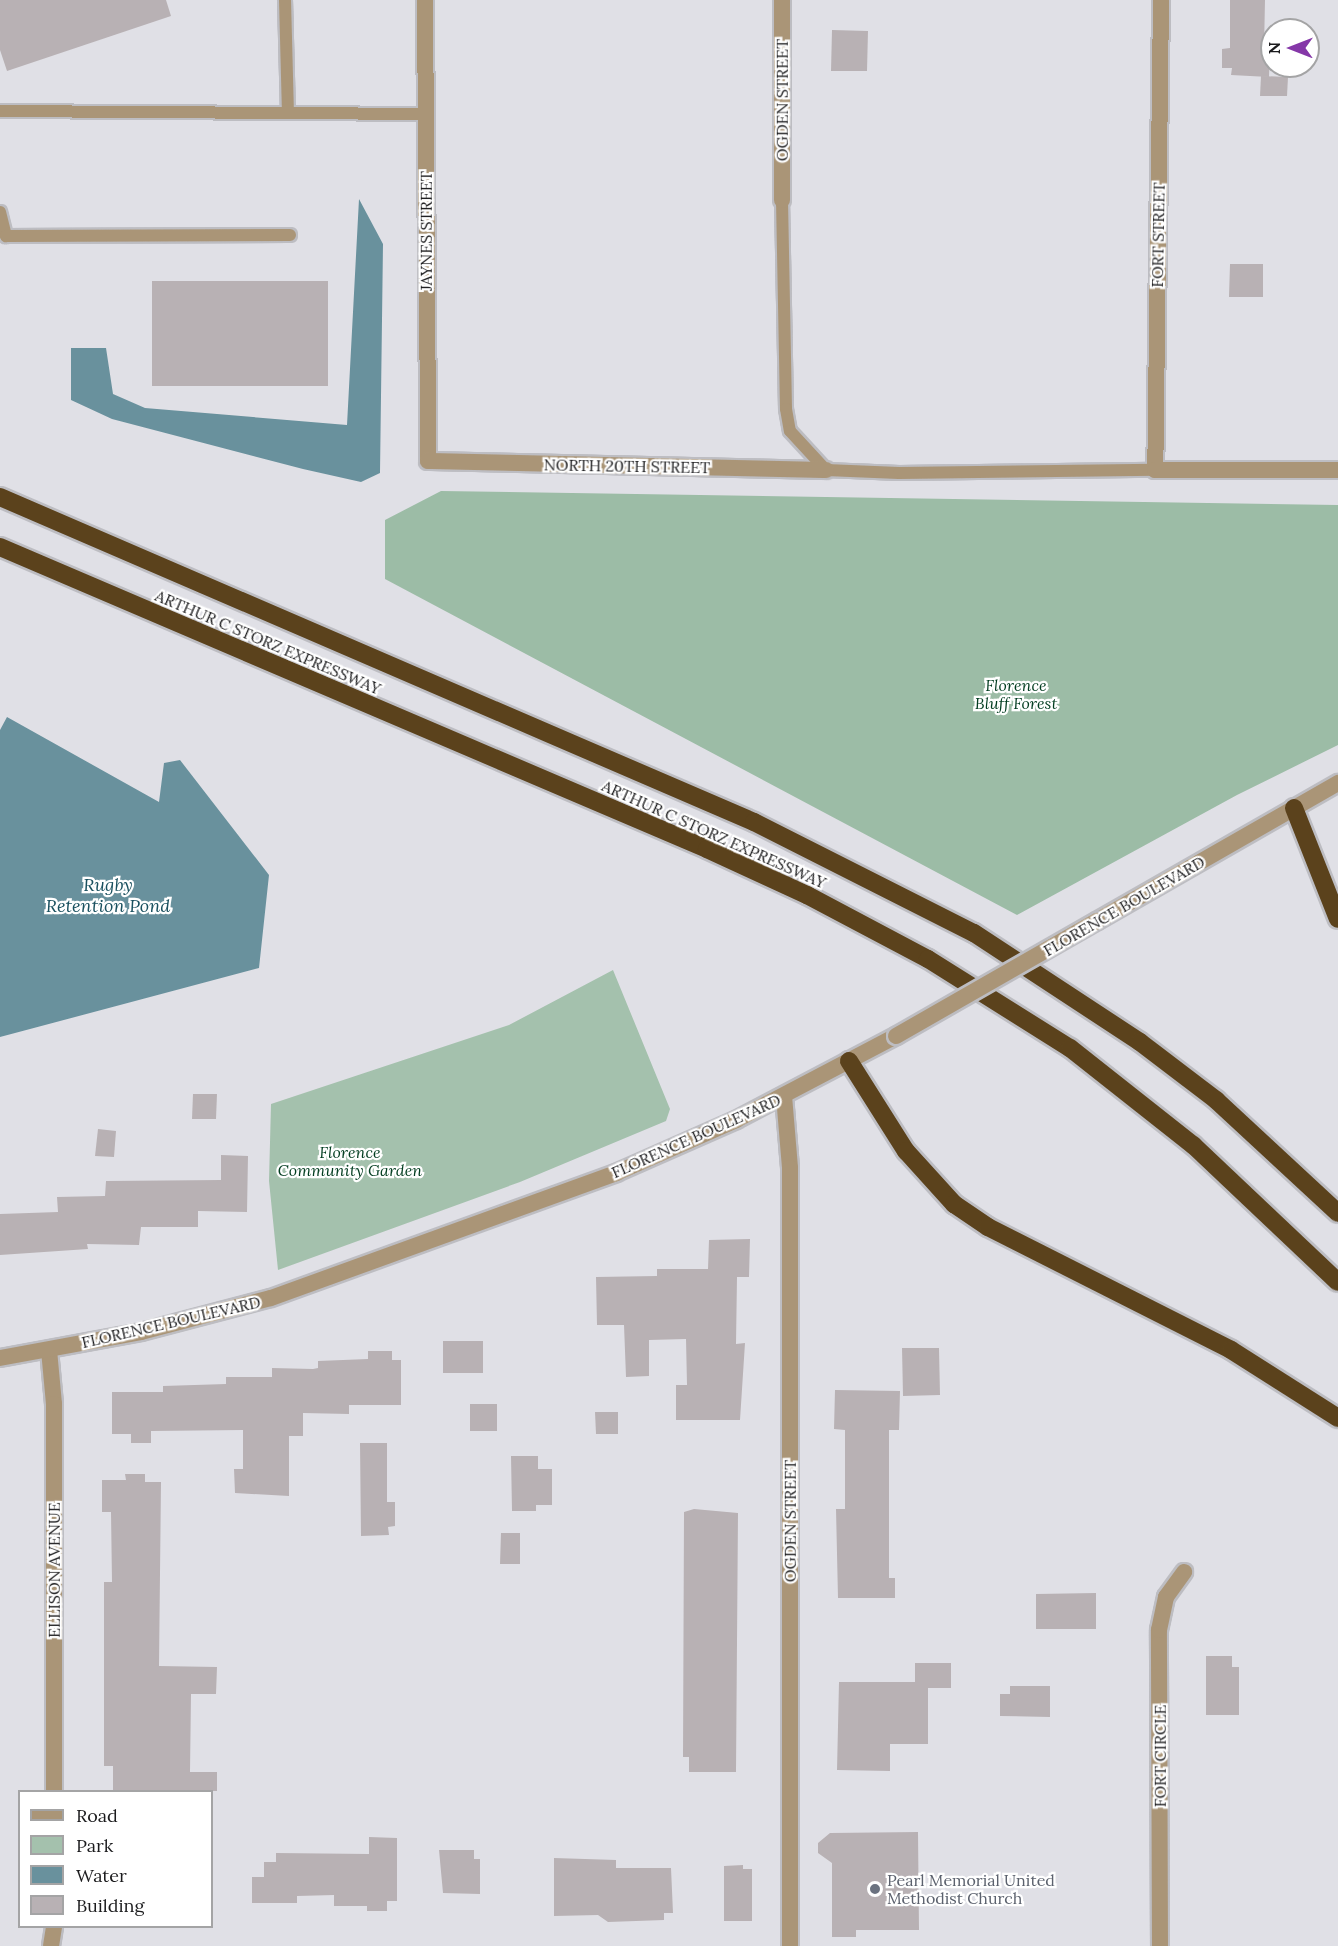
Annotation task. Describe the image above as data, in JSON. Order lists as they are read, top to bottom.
{
  "streets": {
    "highway": ["ARTHUR C STORZ EXPRESSWAY"],
    "street": [
      "OGDEN STREET",
      "JAYNES STREET",
      "FORT STREET",
      "NORTH 20TH STREET",
      "FLORENCE BOULEVARD",
      "ELLISON AVENUE",
      "FORT CIRCLE"
    ]
  },
  "crossings": [
    ["OGDEN STREET", "FLORENCE BOULEVARD"],
    ["JAYNES STREET", "NORTH 20TH STREET"],
    ["FLORENCE BOULEVARD", "ELLISON AVENUE"]
  ],
  "water": ["Rugby Retention Pond"],
  "parks": ["Florence Bluff Forest", "Florence Community Garden"],
  "places": ["Pearl Memorial United Methodist Church"],
  "legend": [
    "Road",
    "Park",
    "Water",
    "Building"
  ],
  "north": "left"
}
